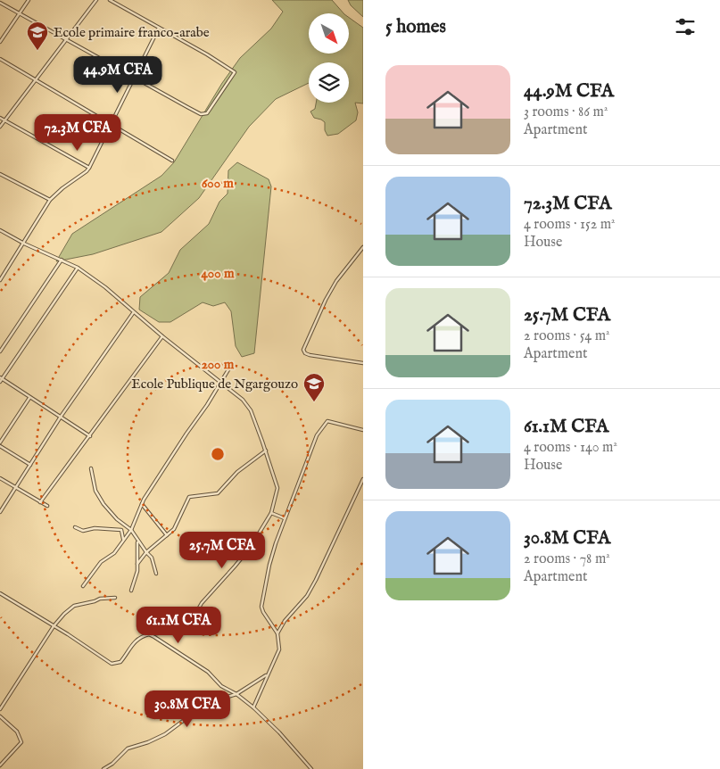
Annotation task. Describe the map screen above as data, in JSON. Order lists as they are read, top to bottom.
{
  "places": {
    "school or university": ["Ecole primaire franco-arabe", "Ecole Publique de Ngargouzo"]
  },
  "north": "bottom right",
  "page": {
    "heading": "5 homes",
    "list": [
      {
        "name": "44.9M CFA",
        "note": "3 rooms · 86 m² · Apartment"
      },
      {
        "name": "72.3M CFA",
        "note": "4 rooms · 152 m² · House"
      },
      {
        "name": "25.7M CFA",
        "note": "2 rooms · 54 m² · Apartment"
      },
      {
        "name": "61.1M CFA",
        "note": "4 rooms · 140 m² · House"
      },
      {
        "name": "30.8M CFA",
        "note": "2 rooms · 78 m² · Apartment"
      }
    ],
    "price": [
      "44.9M CFA",
      "72.3M CFA",
      "25.7M CFA",
      "61.1M CFA",
      "30.8M CFA"
    ]
  },
  "rings": ["600 m", "400 m", "200 m"]
}
